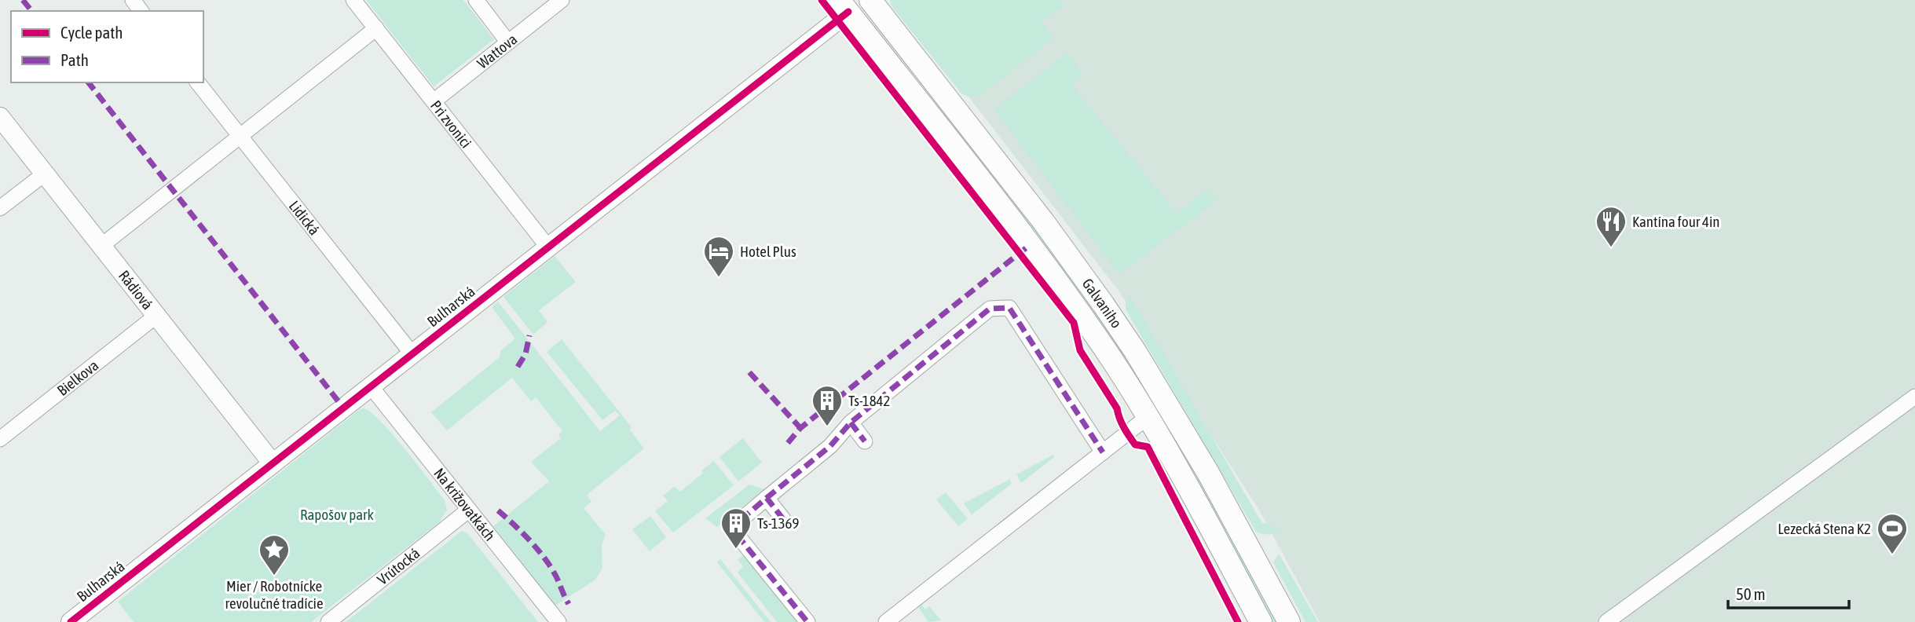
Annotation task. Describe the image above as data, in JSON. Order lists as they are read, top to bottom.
{
  "streets": {
    "main road": ["Galvaniho"],
    "street": [
      "Wattova",
      "Pri zvonici",
      "Lidická",
      "Rádiová",
      "Bulharská",
      "Bielkova",
      "Na križovatkách",
      "Vrútocká"
    ]
  },
  "crossings": [
    ["Wattova", "Pri zvonici"],
    ["Pri zvonici", "Bulharská"],
    ["Lidická", "Bulharská"],
    ["Rádiová", "Bulharská"],
    ["Rádiová", "Bielkova"],
    ["Galvaniho", "Bulharská"],
    ["Bulharská", "Na križovatkách"],
    ["Na križovatkách", "Vrútocká"]
  ],
  "parks": ["Rapošov park"],
  "places": {
    "restaurant": ["Kantína four 4in"],
    "hotel": ["Hotel Plus"],
    "building": ["Ts-1842", "Ts-1369"],
    "sports": ["Lezecká Stena K2"],
    "place": ["Mier / Robotnícke revolučné tradície"]
  },
  "legend": ["Cycle path", "Path"],
  "scale_bar": "50 m"
}
